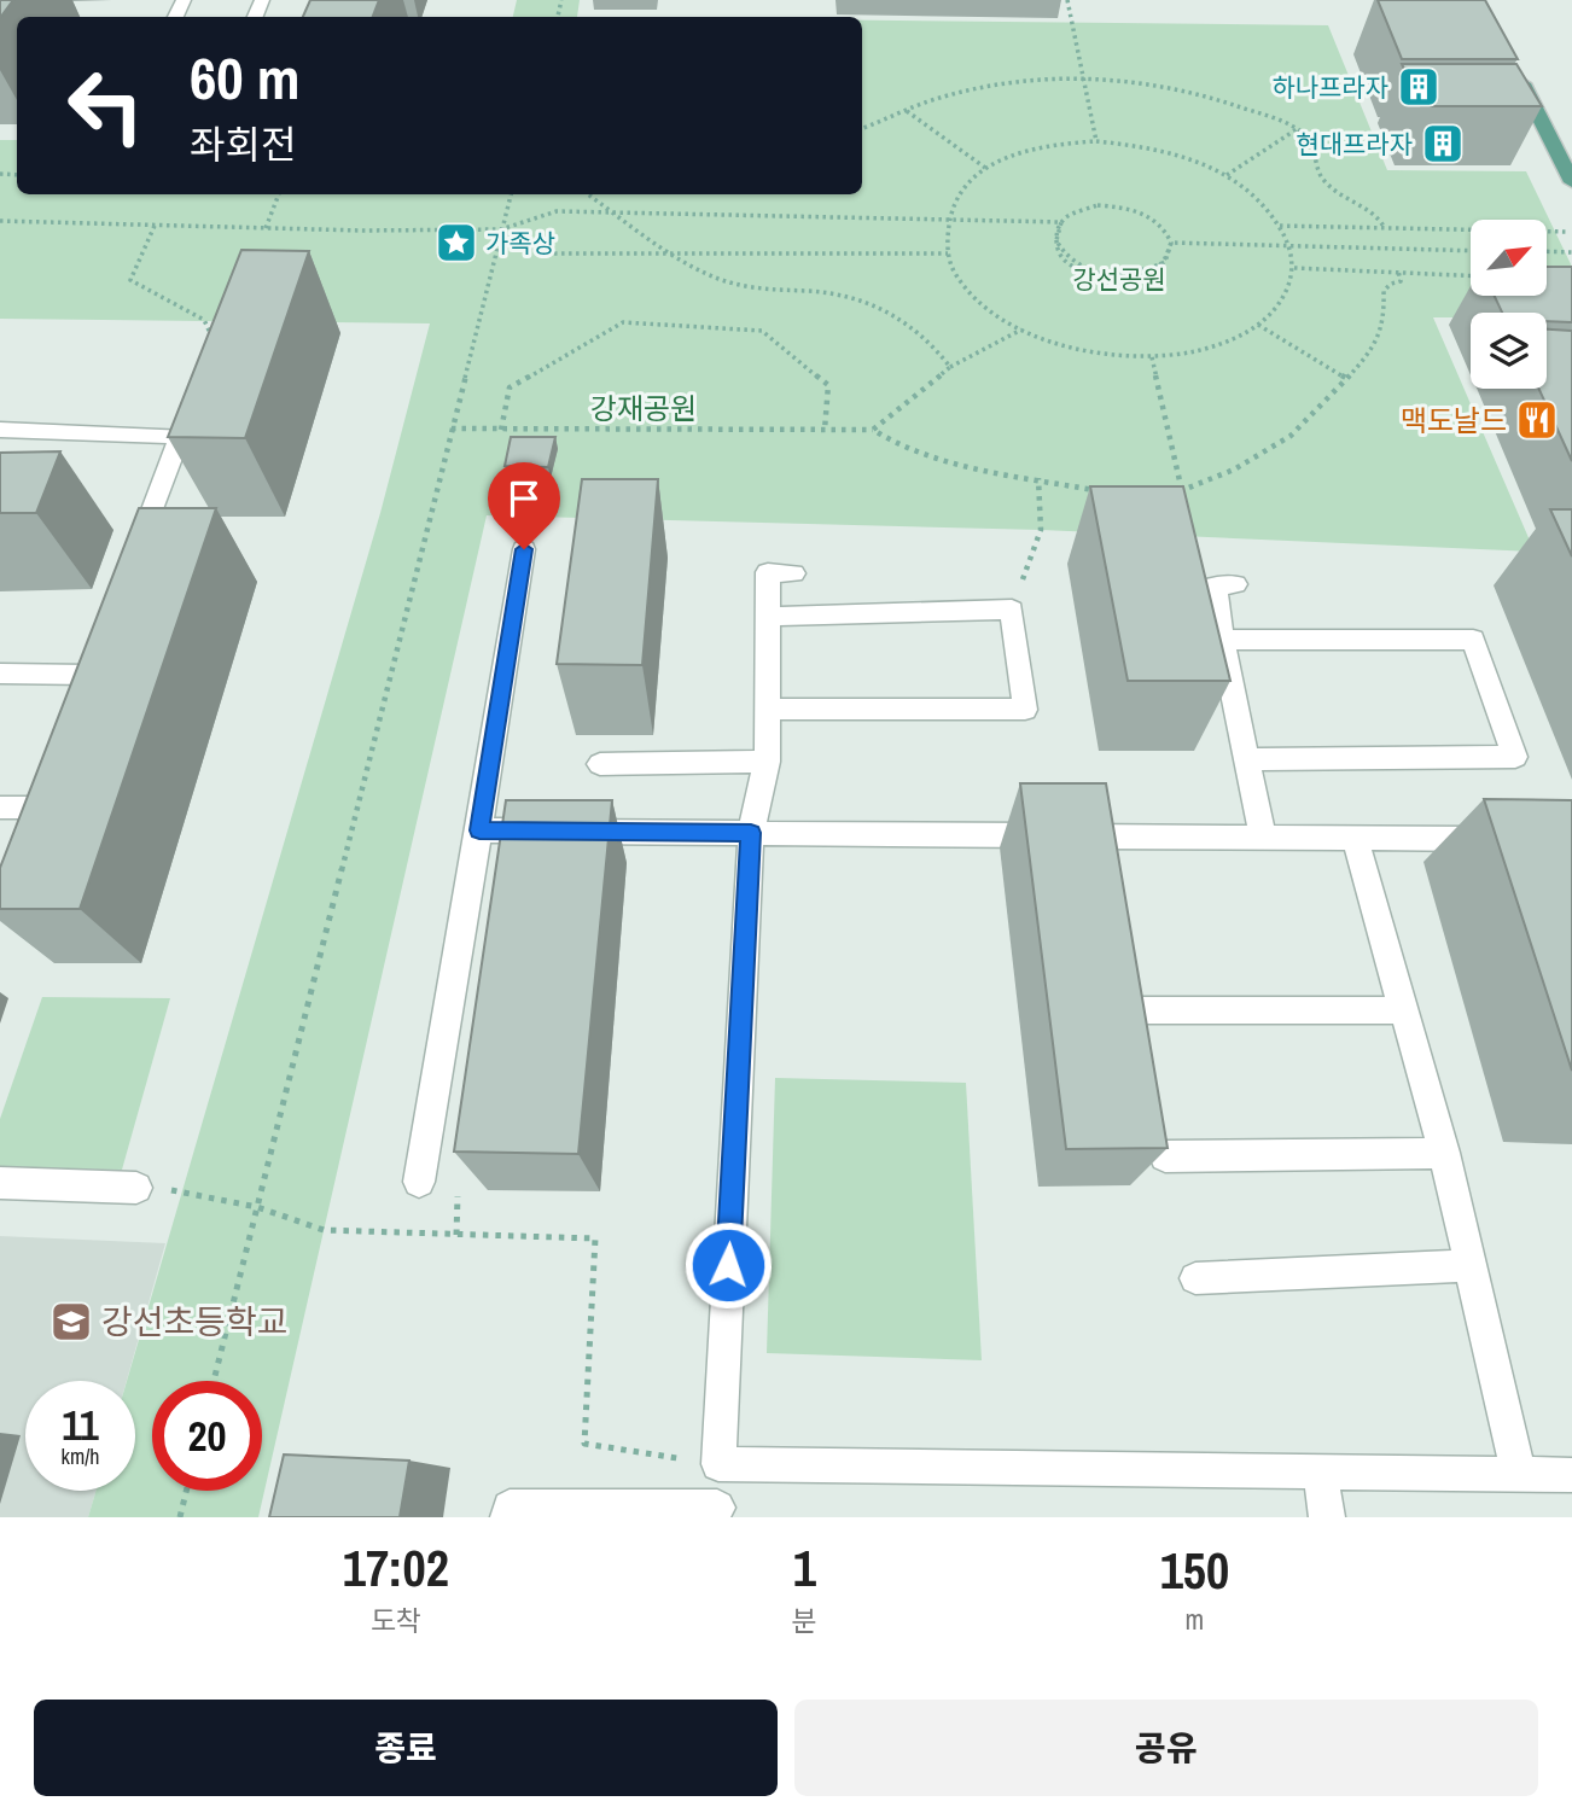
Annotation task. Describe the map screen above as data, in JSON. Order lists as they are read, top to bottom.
{
  "parks": ["강선공원", "강재공원"],
  "places": {
    "building": ["하나프라자", "현대프라자"],
    "place": ["가족상"],
    "restaurant": ["맥도날드"],
    "school or university": ["강선초등학교"]
  },
  "north": "top right",
  "page": {
    "turn": ["60 m", "좌회전"],
    "speed": "11 km/h",
    "limit": "20",
    "eta": [
      "17:02",
      "도착",
      "1",
      "분",
      "150",
      "m"
    ],
    "buttons": ["종료", "공유"]
  }
}
